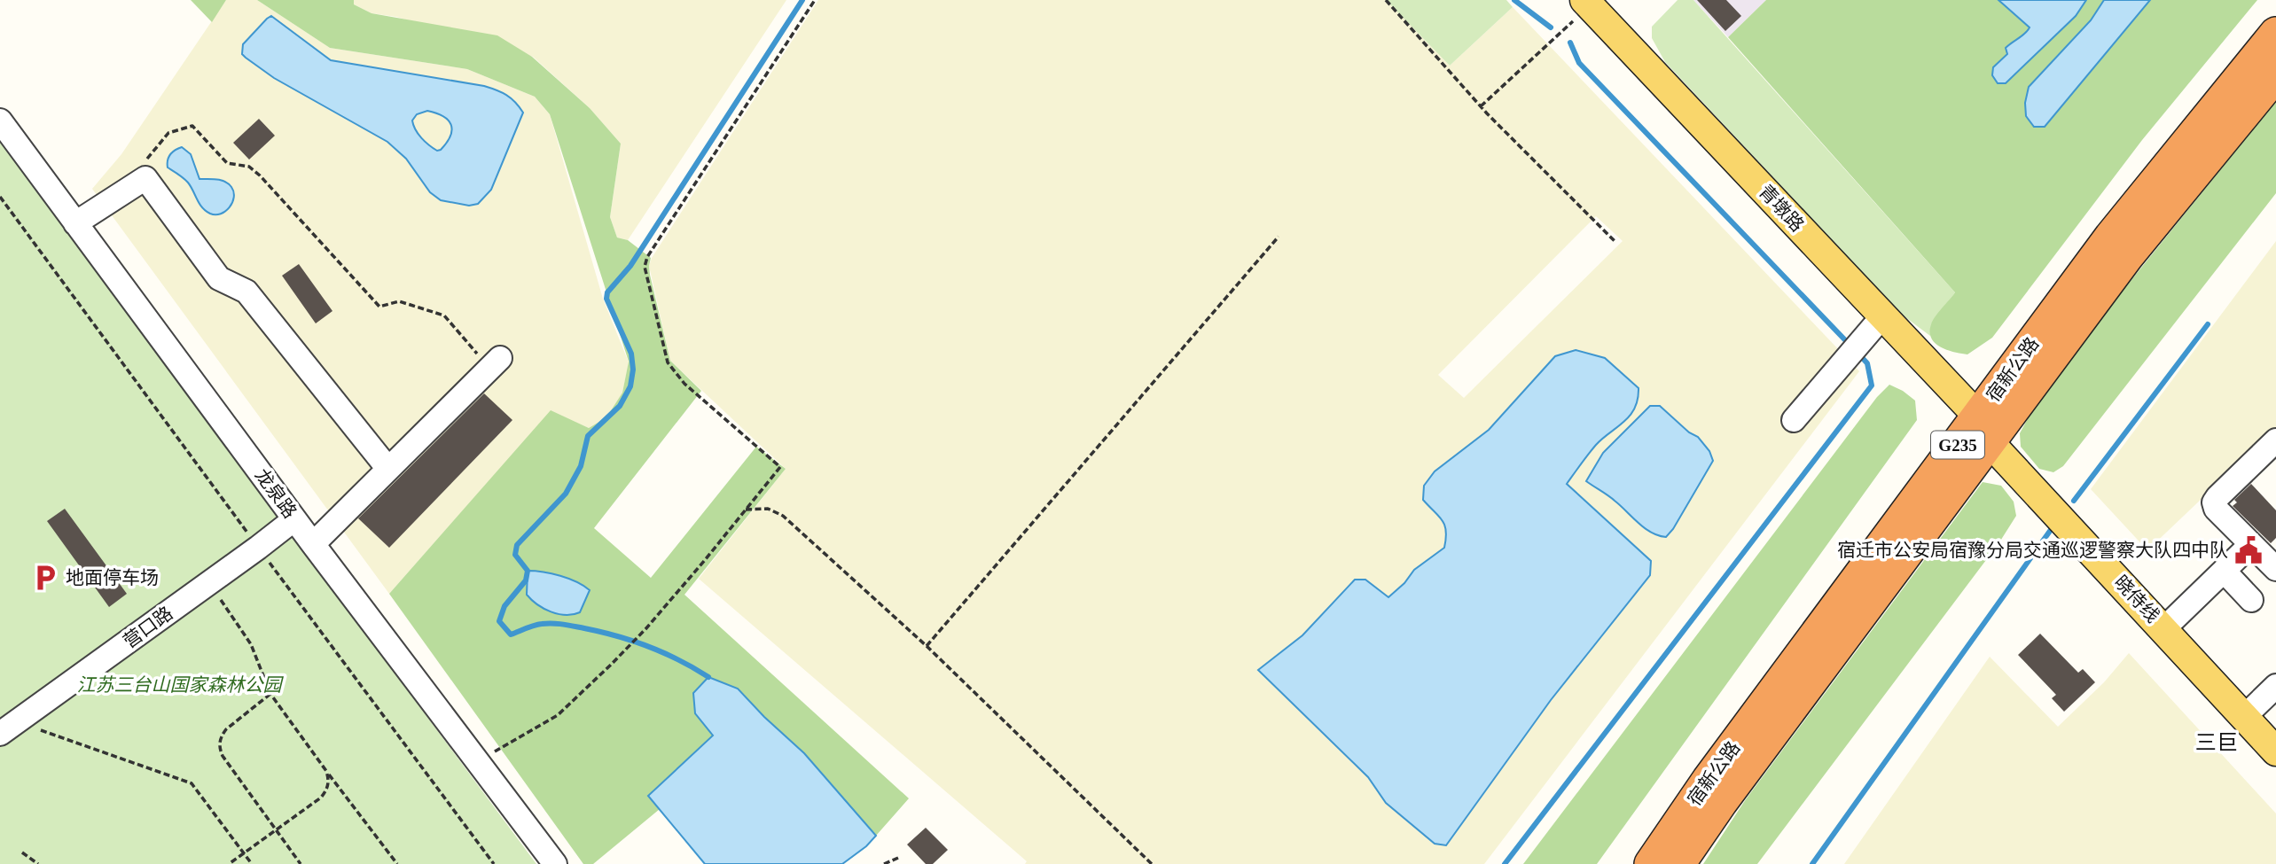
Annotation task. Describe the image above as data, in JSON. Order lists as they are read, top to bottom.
{
  "streets": {
    "highway": ["宿新公路", "G235"],
    "main road": ["青墩路", "晓侍线"],
    "street": ["龙泉路", "营口路"]
  },
  "crossings": [
    ["青墩路", "宿新公路"],
    ["青墩路", "晓侍线"],
    ["宿新公路", "晓侍线"],
    ["龙泉路", "营口路"]
  ],
  "districts": ["三巨"],
  "parks": ["江苏三台山国家森林公园"],
  "places": {
    "public building": ["宿迁市公安局宿豫分局交通巡逻警察大队四中队"],
    "parking": ["地面停车场"]
  }
}
